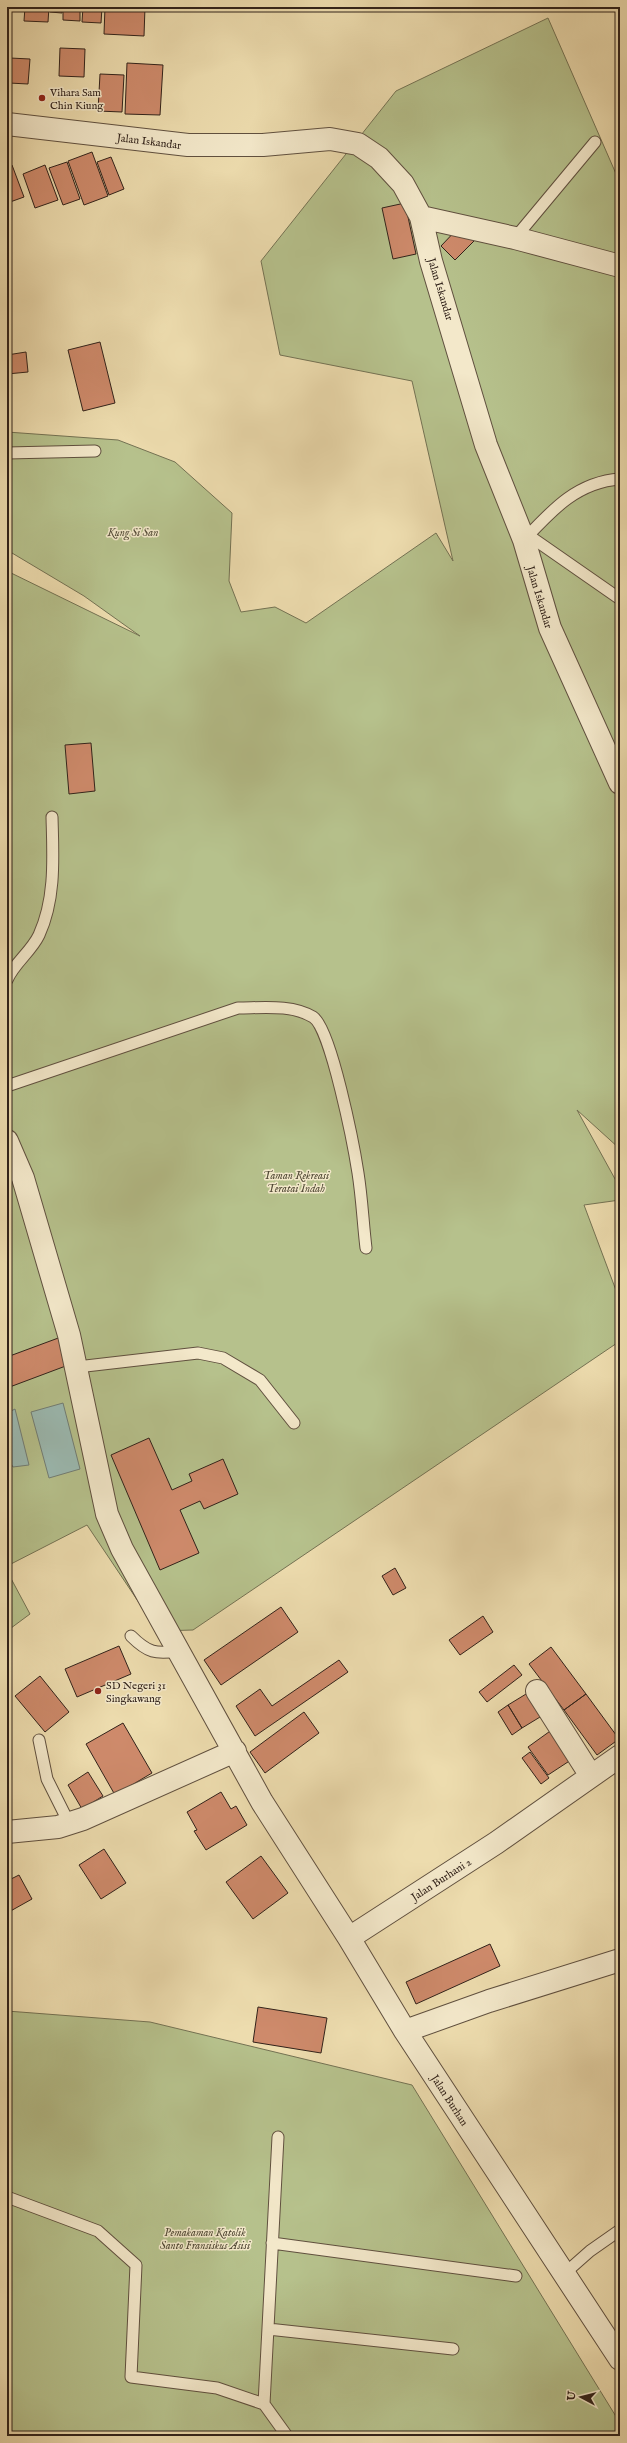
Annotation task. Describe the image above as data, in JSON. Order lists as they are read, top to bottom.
{
  "streets": {
    "street": ["Jalan Iskandar", "Jalan Burhani 2", "Jalan Burhan"]
  },
  "parks": ["Kung Si San", "Taman Rekreasi Teratai Indah", "Pemakaman Katolik Santo Fransiskus Asisi"],
  "places": ["Vihara Sam Chin Kiung", "SD Negeri 31 Singkawang"],
  "north": "left"
}
